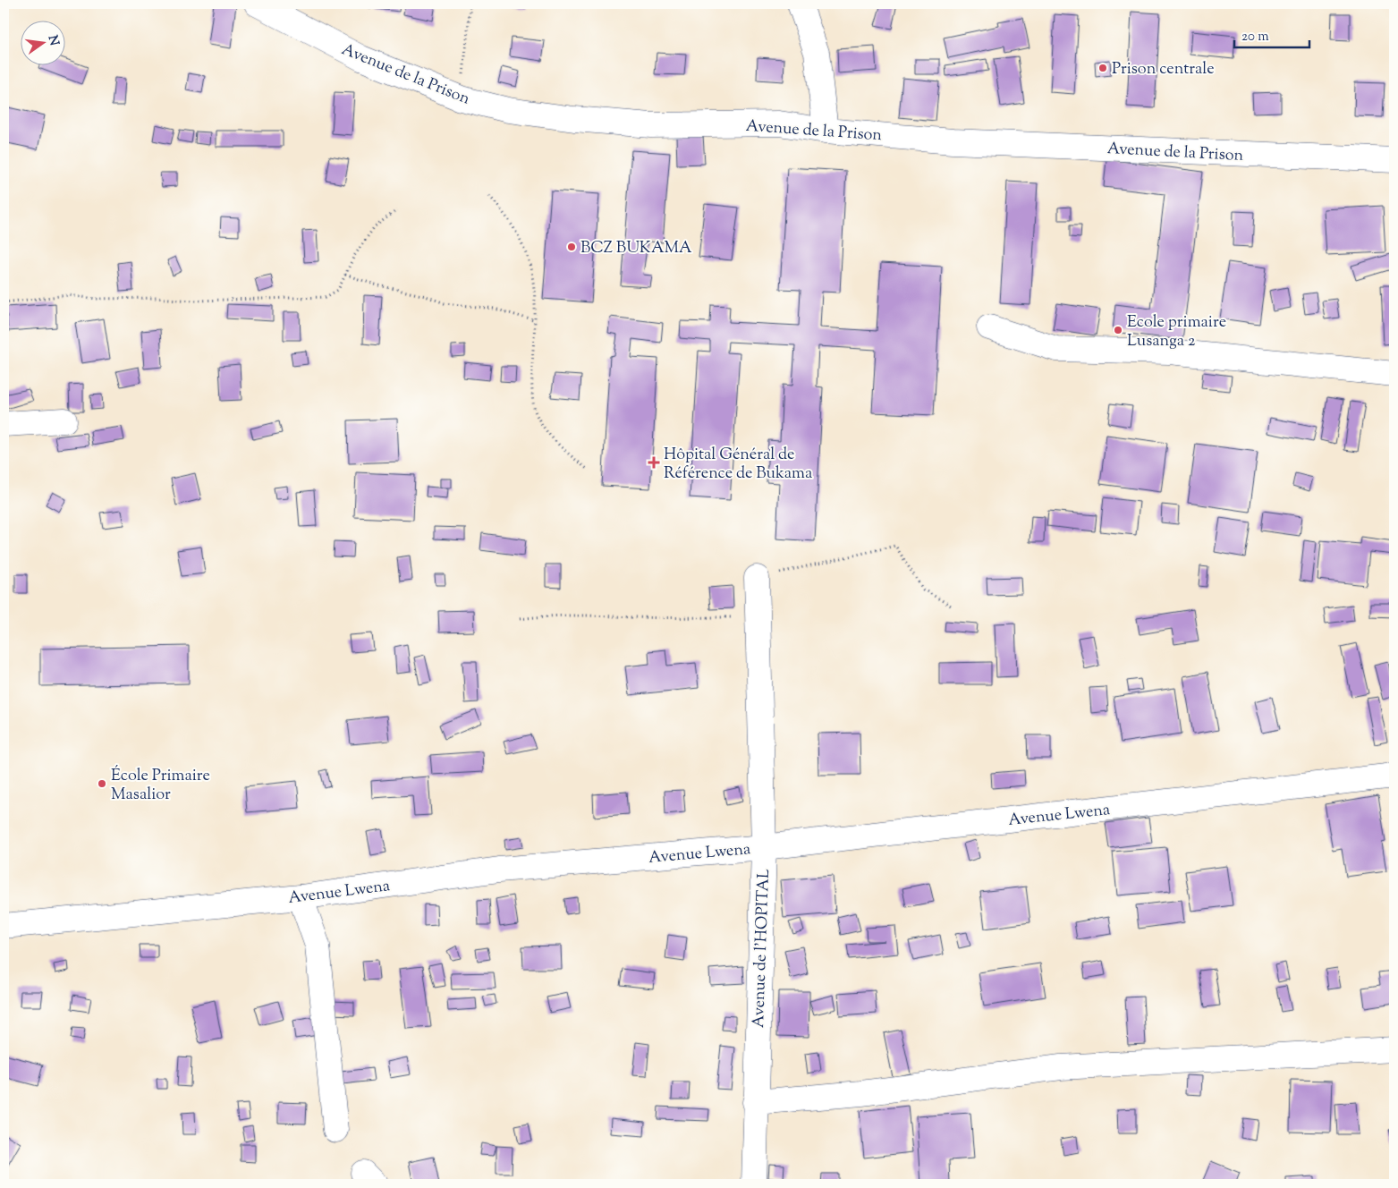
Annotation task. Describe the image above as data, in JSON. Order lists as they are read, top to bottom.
{
  "streets": {
    "street": ["Avenue de la Prison", "Avenue Lwena", "Avenue de l'HOPITAL"]
  },
  "crossings": [
    ["Avenue Lwena", "Avenue de l'HOPITAL"]
  ],
  "places": {
    "other": [
      "Prison centrale",
      "BCZ BUKAMA",
      "Ecole primaire Lusanga 2",
      "École Primaire Masalior"
    ],
    "health": ["Hôpital Général de Référence de Bukama"]
  },
  "scale_bar": "20 m",
  "north": "right"
}
